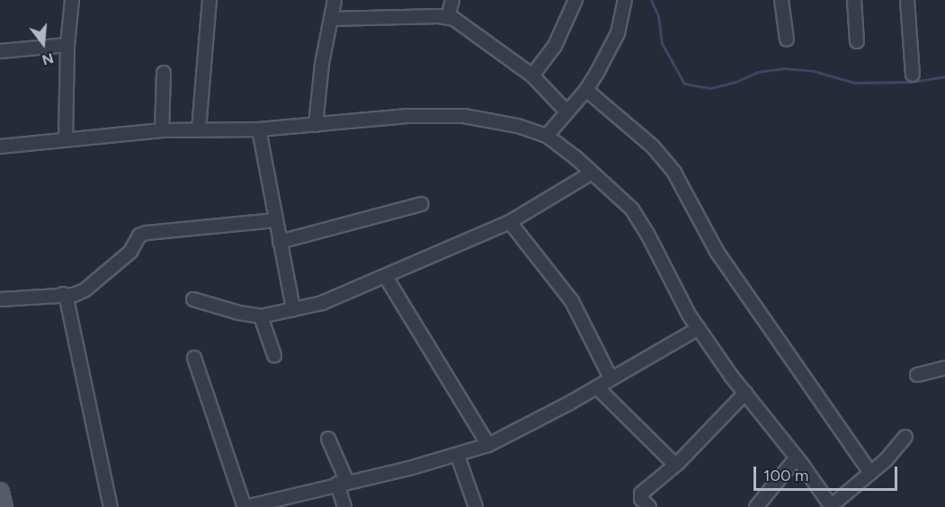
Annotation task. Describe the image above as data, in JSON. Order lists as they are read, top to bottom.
{
  "scale_bar": "100 m",
  "north": "bottom"
}
